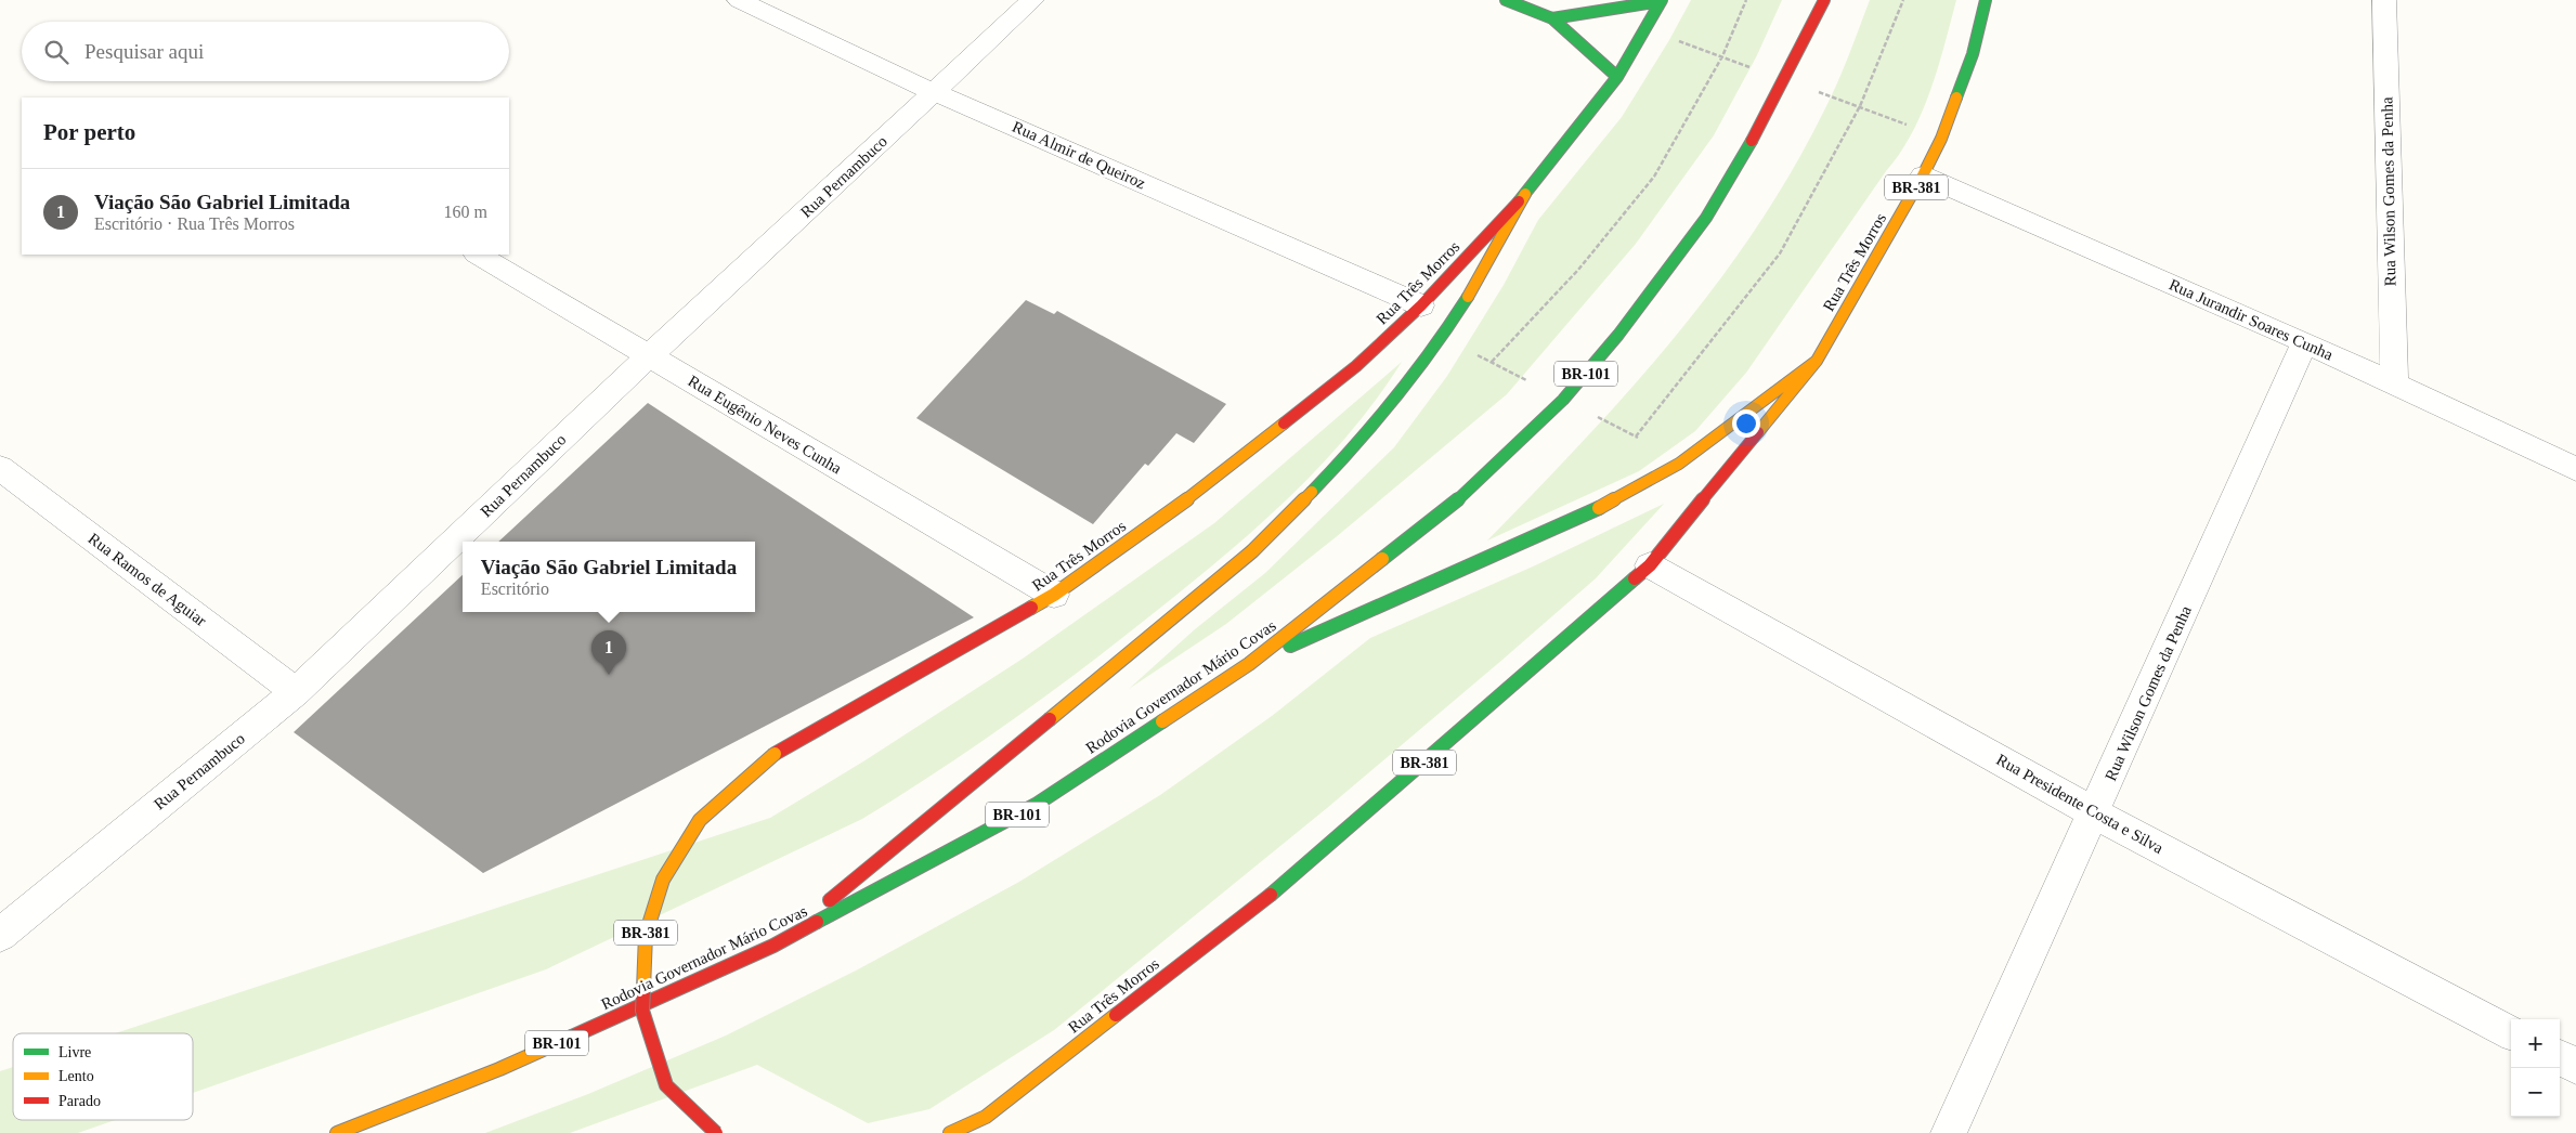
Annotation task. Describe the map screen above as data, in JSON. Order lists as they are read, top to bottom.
{
  "streets": {
    "main road": [
      "BR-381",
      "Rua Três Morros",
      "BR-101",
      "Rodovia Governador Mário Covas"
    ],
    "street": [
      "Rua Almir de Queiroz",
      "Rua Pernambuco",
      "Rua Wilson Gomes da Penha",
      "Rua Jurandir Soares Cunha",
      "Rua Eugênio Neves Cunha",
      "Rua Ramos de Aguiar",
      "Rua Presidente Costa e Silva"
    ]
  },
  "crossings": [
    ["Rua Almir de Queiroz", "Rua Pernambuco"],
    ["Rua Almir de Queiroz", "Rua Três Morros"],
    ["Rua Pernambuco", "Rua Eugênio Neves Cunha"],
    ["Rua Pernambuco", "Rua Ramos de Aguiar"],
    ["BR-381", "Rua Três Morros"],
    ["Rua Wilson Gomes da Penha", "Rua Jurandir Soares Cunha"],
    ["Rua Wilson Gomes da Penha", "Rua Presidente Costa e Silva"],
    ["Rua Três Morros", "Rua Jurandir Soares Cunha"],
    ["Rua Três Morros", "Rua Eugênio Neves Cunha"],
    ["Rua Três Morros", "Rua Presidente Costa e Silva"]
  ],
  "legend": ["Livre", "Lento", "Parado"],
  "page": {
    "search": "Pesquisar aqui",
    "heading": "Por perto",
    "list": [
      {
        "mark": "1",
        "name": "Viação São Gabriel Limitada",
        "note": "Escritório · Rua Três Morros",
        "value": "160 m"
      }
    ],
    "popup": ["Viação São Gabriel Limitada", "Escritório"],
    "pins": "1",
    "map_buttons": ["+", "−"]
  }
}
